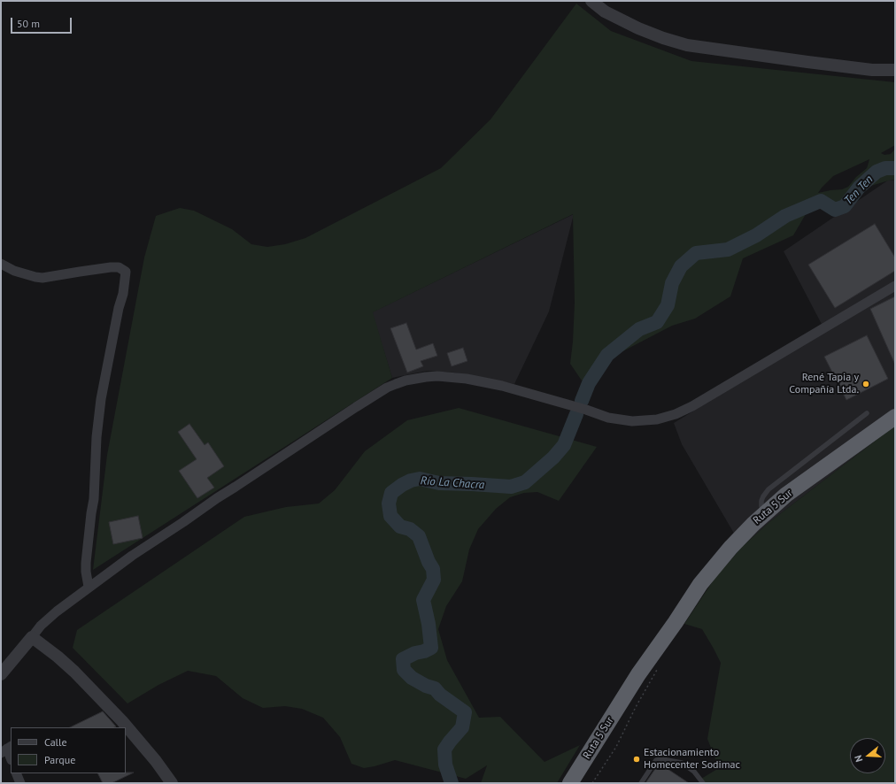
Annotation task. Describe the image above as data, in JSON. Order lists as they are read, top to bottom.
{
  "streets": {
    "highway": ["Ruta 5 Sur"]
  },
  "water": ["Ten Ten", "Río La Chacra"],
  "places": ["René Tapia y Compañía Ltda.", "Estacionamiento Homecenter Sodimac"],
  "legend": ["Calle", "Parque"],
  "scale_bar": "50 m",
  "north": "left"
}
